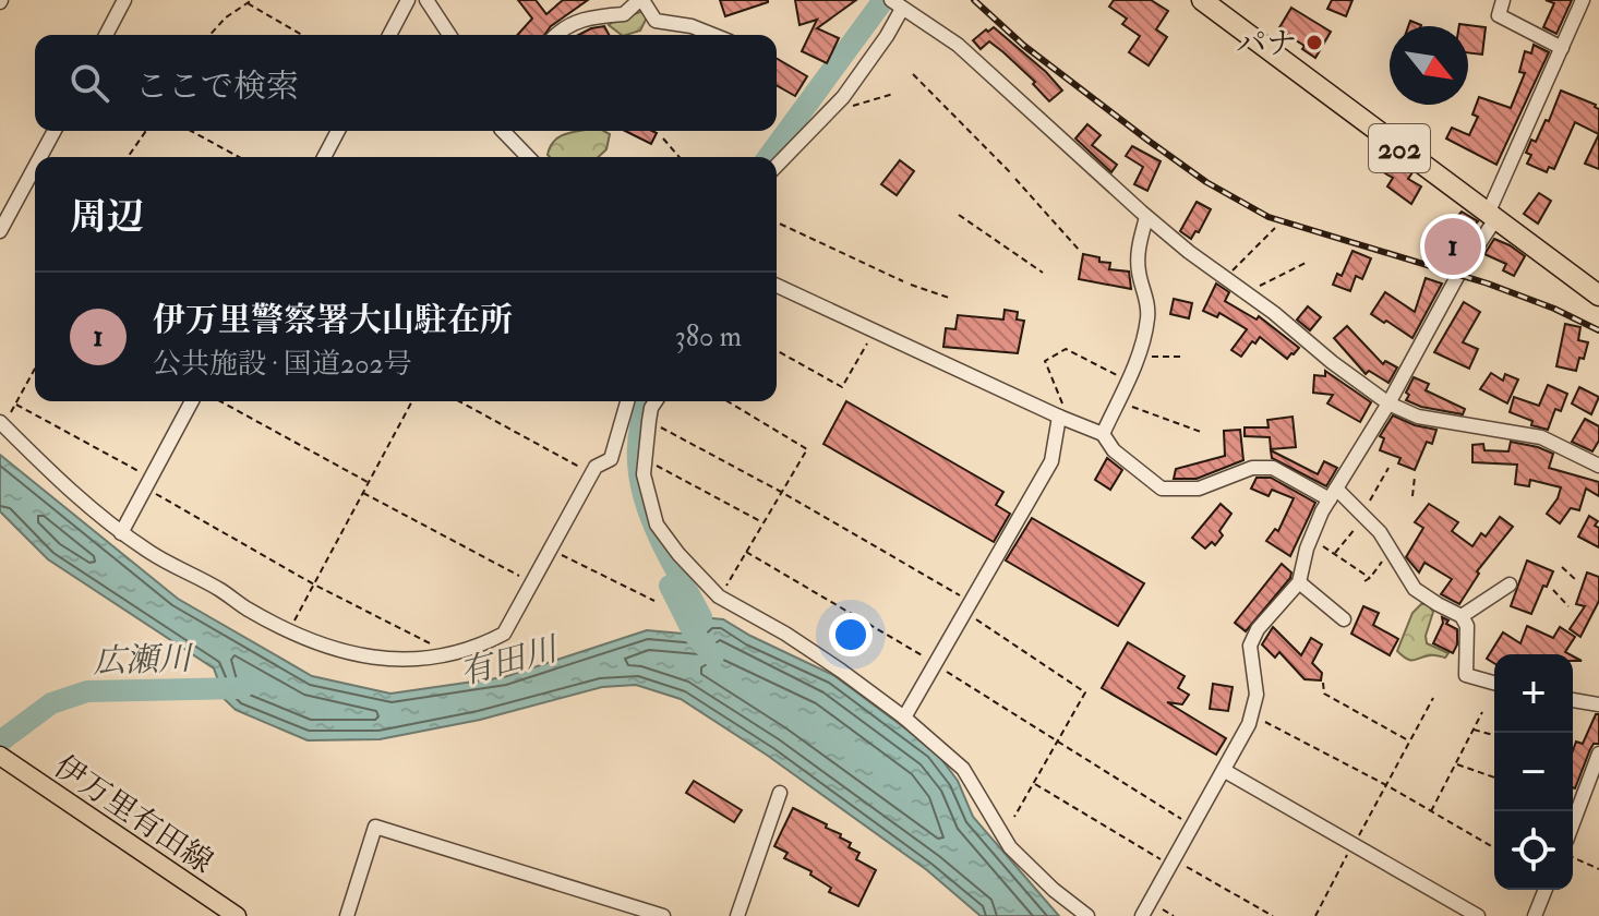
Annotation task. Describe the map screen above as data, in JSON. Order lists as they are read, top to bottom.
{
  "streets": {
    "highway": ["202"],
    "main road": ["伊万里有田線"]
  },
  "water": ["広瀬川", "有田川"],
  "places": ["パナ"],
  "north": "bottom right",
  "page": {
    "search": "ここで検索",
    "heading": "周辺",
    "pins": "1",
    "list": [
      {
        "mark": "1",
        "name": "伊万里警察署大山駐在所",
        "note": "公共施設 · 国道202号",
        "value": "380 m"
      }
    ],
    "map_buttons": ["+", "−"]
  }
}
